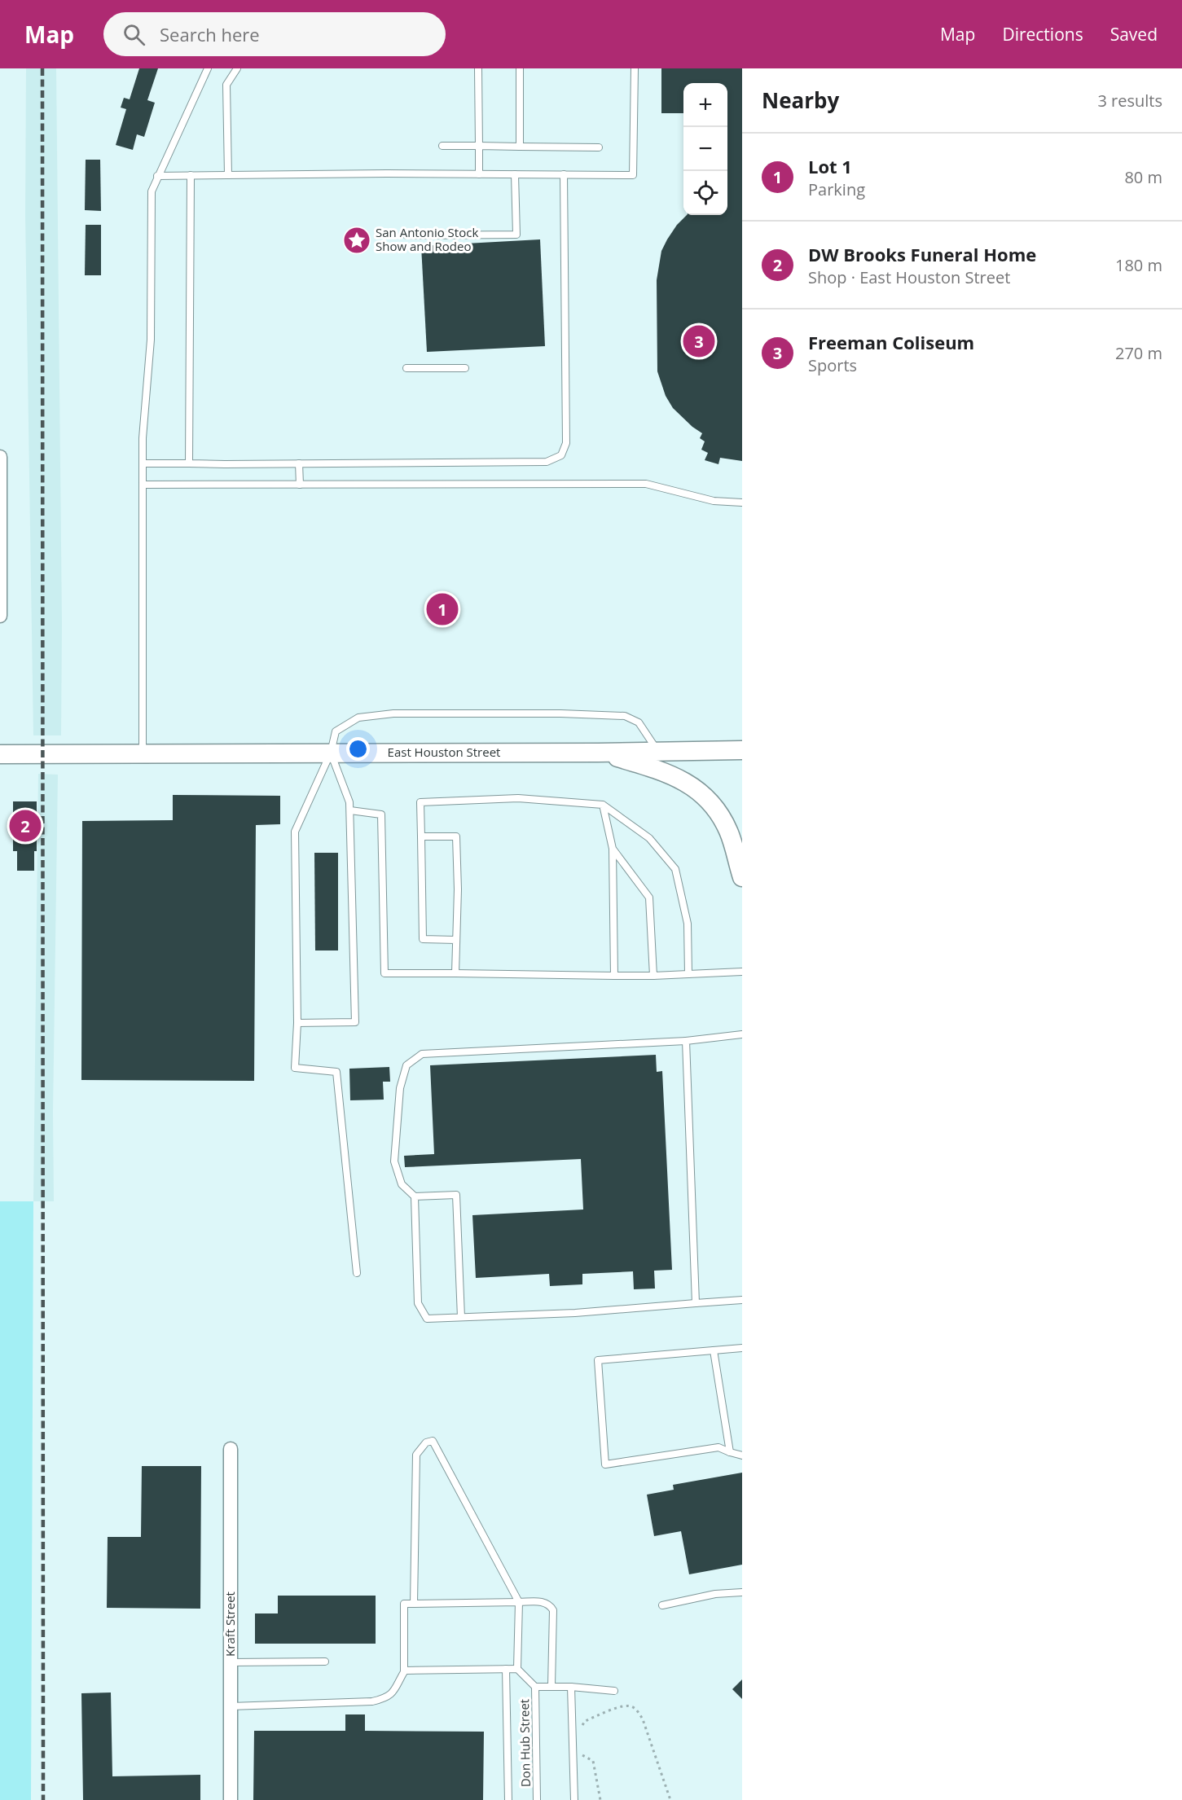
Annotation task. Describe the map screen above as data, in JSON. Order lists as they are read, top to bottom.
{
  "streets": {
    "main road": ["East Houston Street"],
    "street": ["Kraft Street"],
    "lane": ["Don Hub Street"]
  },
  "places": {
    "place": ["San Antonio Stock Show and Rodeo"]
  },
  "page": {
    "header": "Map",
    "search": "Search here",
    "nav": ["Map", "Directions", "Saved"],
    "heading": ["Nearby", "3 results"],
    "map_buttons": ["+", "−"],
    "list": [
      {
        "mark": "1",
        "name": "Lot 1",
        "note": "Parking",
        "value": "80 m"
      },
      {
        "mark": "2",
        "name": "DW Brooks Funeral Home",
        "note": "Shop · East Houston Street",
        "value": "180 m"
      },
      {
        "mark": "3",
        "name": "Freeman Coliseum",
        "note": "Sports",
        "value": "270 m"
      }
    ],
    "pins": ["3", "1", "2"]
  }
}
